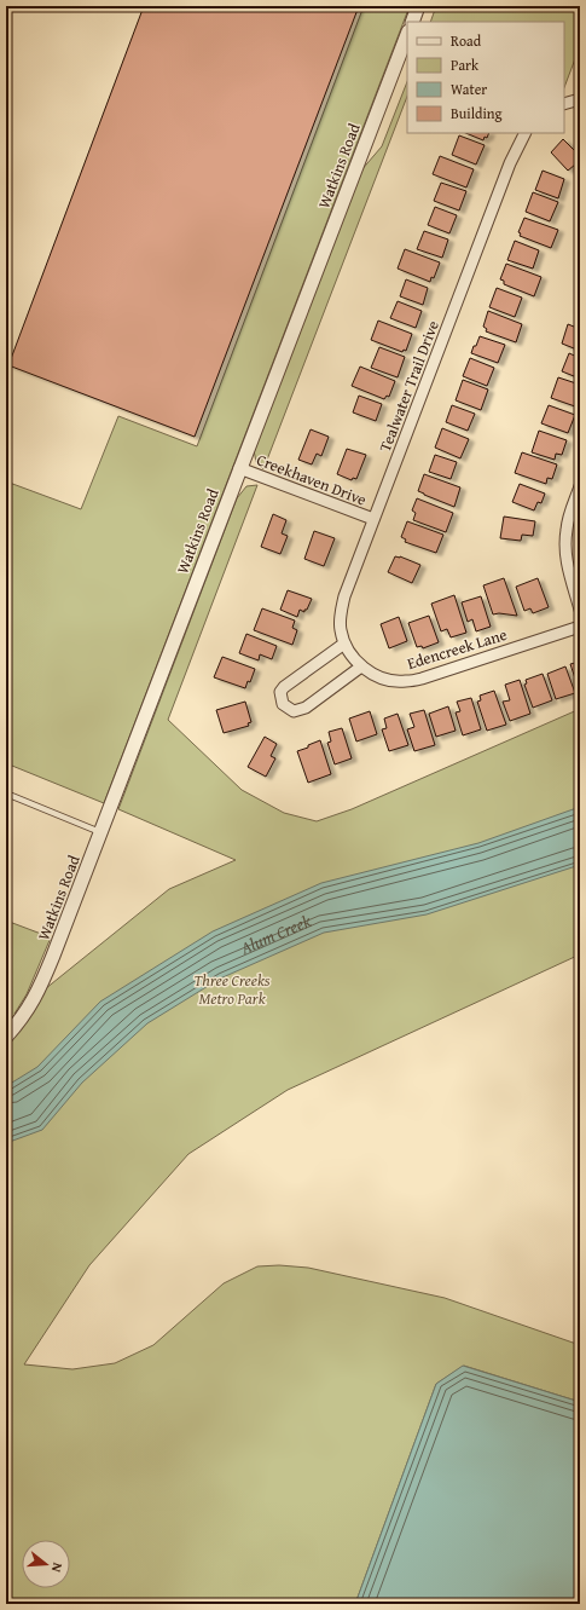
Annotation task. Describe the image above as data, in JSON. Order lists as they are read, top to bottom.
{
  "streets": {
    "street": [
      "Watkins Road",
      "Tealwater Trail Drive",
      "Creekhaven Drive",
      "Edencreek Lane"
    ]
  },
  "crossings": [
    ["Watkins Road", "Creekhaven Drive"],
    ["Tealwater Trail Drive", "Creekhaven Drive"],
    ["Tealwater Trail Drive", "Edencreek Lane"]
  ],
  "water": ["Alum Creek"],
  "parks": ["Three Creeks Metro Park"],
  "legend": [
    "Road",
    "Park",
    "Water",
    "Building"
  ],
  "north": "right"
}
